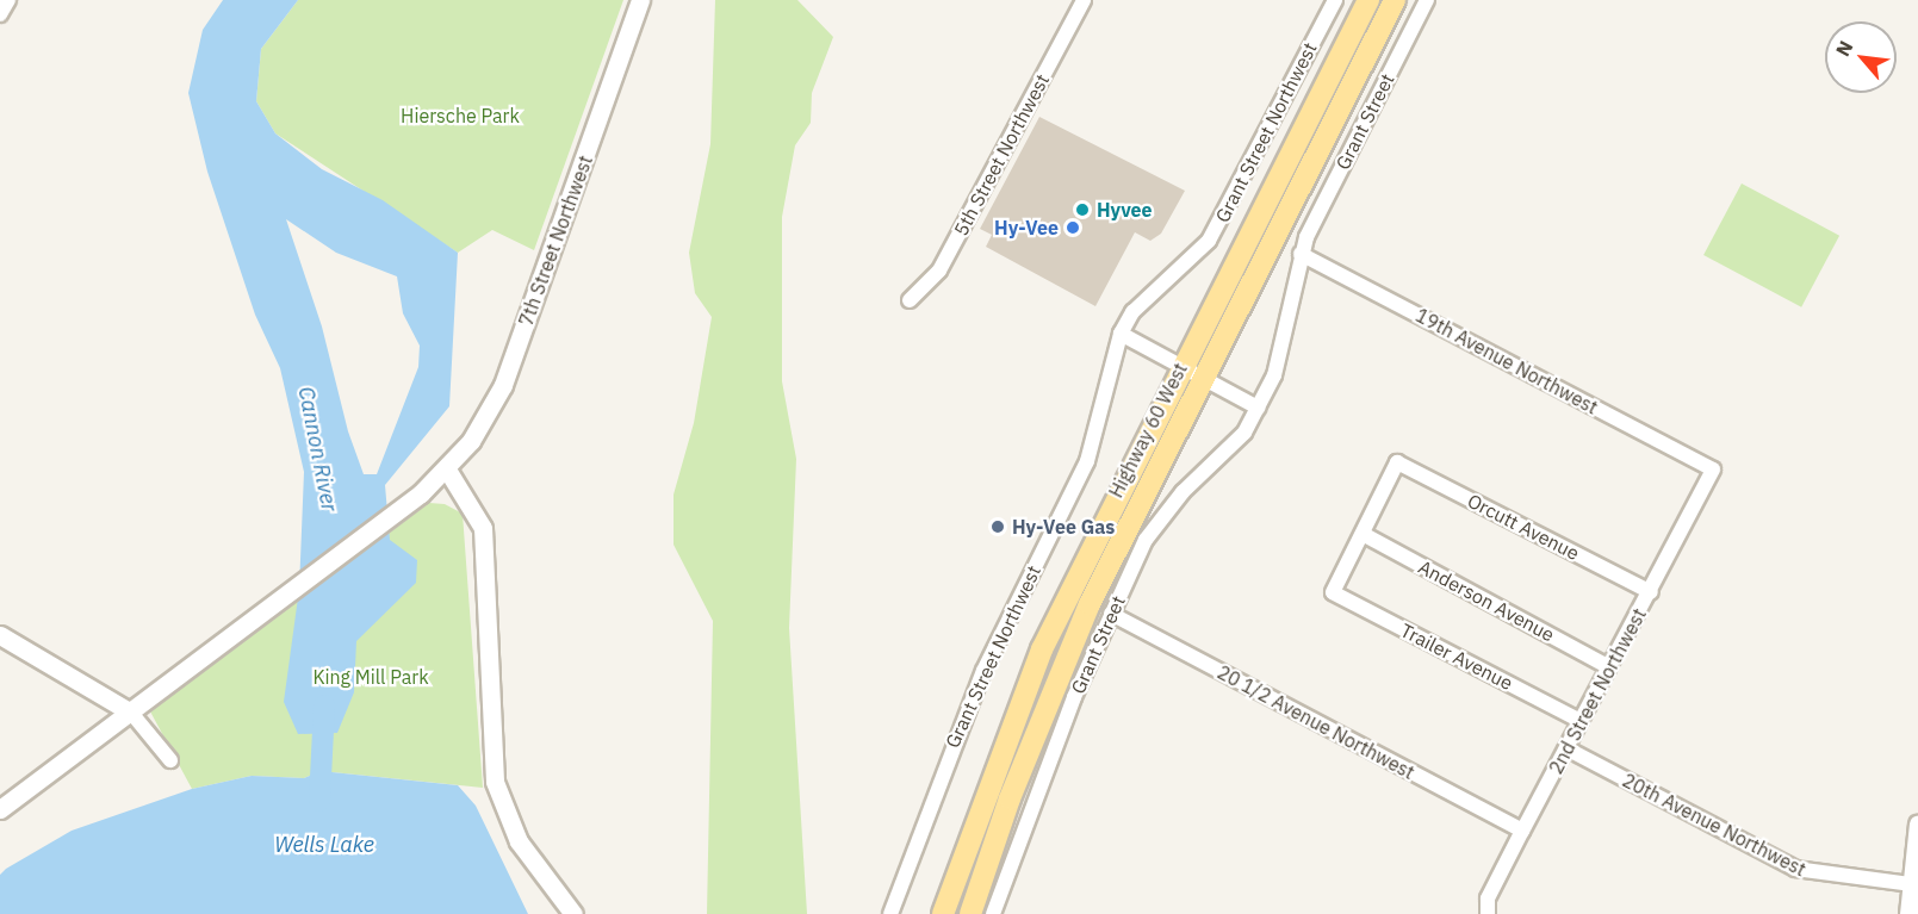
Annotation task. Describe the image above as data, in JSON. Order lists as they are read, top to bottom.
{
  "streets": {
    "main road": ["Highway 60 West"],
    "street": [
      "Grant Street",
      "Grant Street Northwest",
      "5th Street Northwest",
      "7th Street Northwest",
      "19th Avenue Northwest",
      "Orcutt Avenue",
      "Anderson Avenue",
      "Trailer Avenue",
      "2nd Street Northwest",
      "20 1/2 Avenue Northwest",
      "20th Avenue Northwest"
    ]
  },
  "crossings": [
    ["Grant Street", "19th Avenue Northwest"],
    ["Grant Street", "20 1/2 Avenue Northwest"],
    ["19th Avenue Northwest", "2nd Street Northwest"],
    ["Orcutt Avenue", "Anderson Avenue"],
    ["Orcutt Avenue", "Trailer Avenue"],
    ["Orcutt Avenue", "2nd Street Northwest"],
    ["Anderson Avenue", "Trailer Avenue"],
    ["Anderson Avenue", "2nd Street Northwest"],
    ["Trailer Avenue", "2nd Street Northwest"],
    ["2nd Street Northwest", "20 1/2 Avenue Northwest"],
    ["2nd Street Northwest", "20th Avenue Northwest"]
  ],
  "water": ["Cannon River", "Wells Lake"],
  "parks": ["Hiersche Park", "King Mill Park"],
  "places": ["Hyvee", "Hy-Vee", "Hy-Vee Gas"],
  "north": "top left"
}
